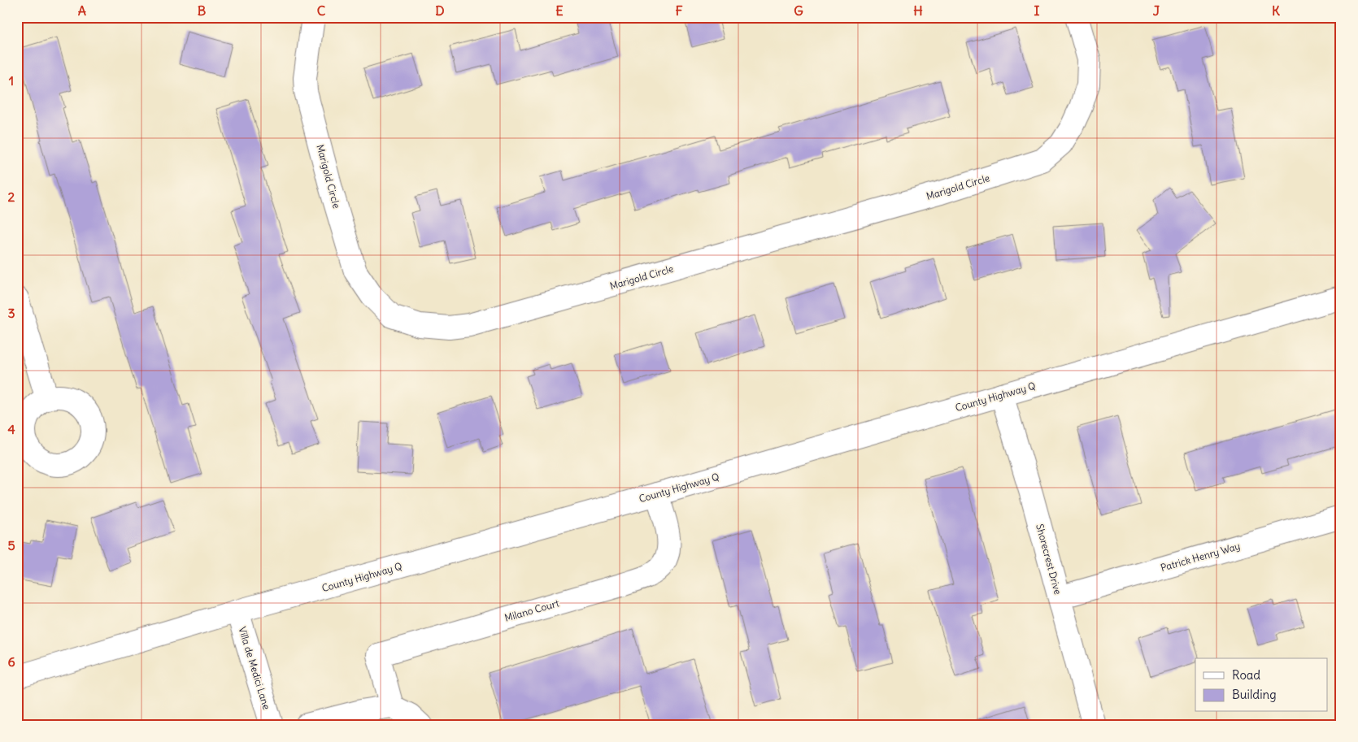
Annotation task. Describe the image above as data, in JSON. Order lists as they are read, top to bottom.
{
  "streets": {
    "street": [
      "Marigold Circle",
      "County Highway Q",
      "Patrick Henry Way",
      "Shorecrest Drive",
      "Milano Court",
      "Villa de Medici Lane"
    ]
  },
  "crossings": [
    ["County Highway Q", "Shorecrest Drive"],
    ["County Highway Q", "Milano Court"],
    ["County Highway Q", "Villa de Medici Lane"],
    ["Patrick Henry Way", "Shorecrest Drive"]
  ],
  "legend": ["Road", "Building"],
  "grid": {
    "columns": [
      "A",
      "B",
      "C",
      "D",
      "E",
      "F",
      "G",
      "H",
      "I",
      "J",
      "K"
    ],
    "rows": [
      "1",
      "2",
      "3",
      "4",
      "5",
      "6"
    ]
  }
}
